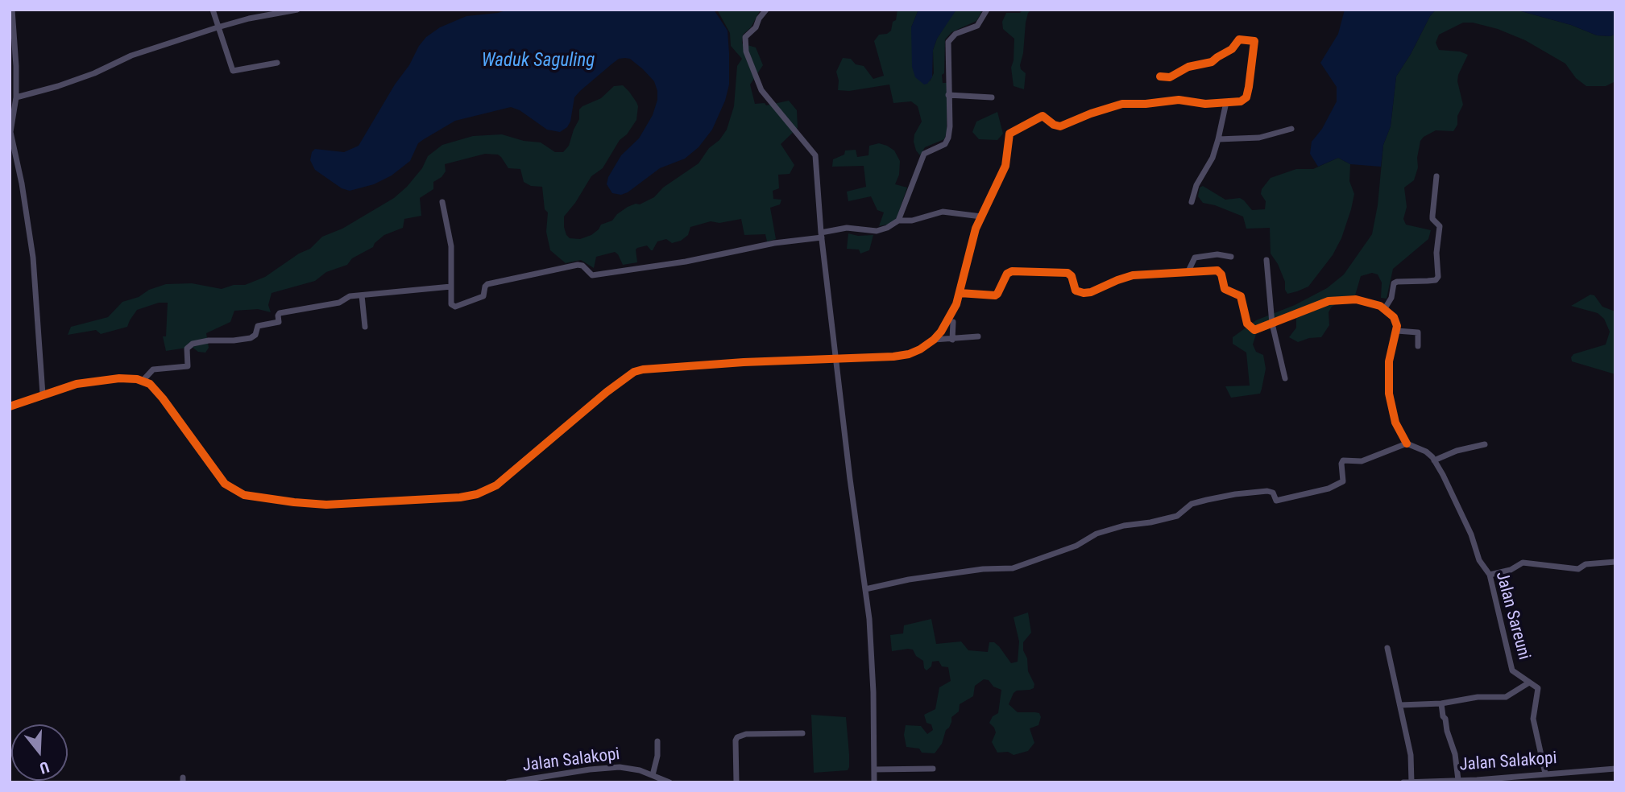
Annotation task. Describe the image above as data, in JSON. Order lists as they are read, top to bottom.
{
  "streets": {
    "street": ["Jalan Sareuni", "Jalan Salakopi"]
  },
  "crossings": [
    ["Jalan Sareuni", "Jalan Salakopi"]
  ],
  "water": ["Waduk Saguling"],
  "north": "bottom"
}
